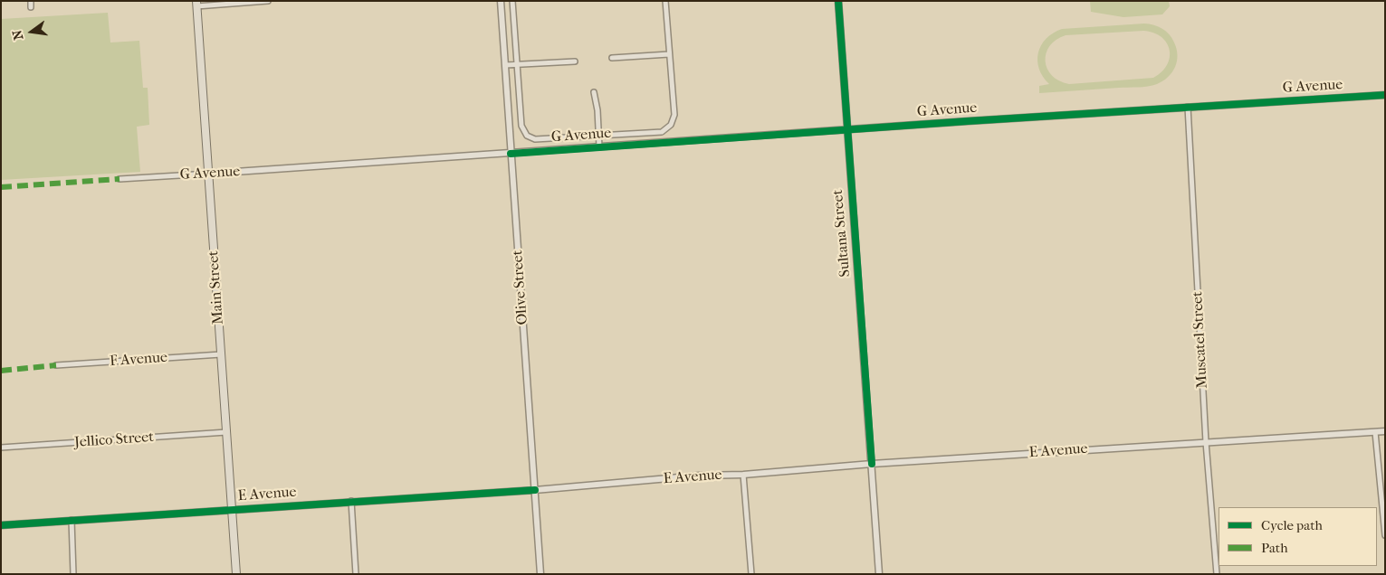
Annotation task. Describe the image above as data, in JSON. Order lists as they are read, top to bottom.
{
  "streets": {
    "main road": ["Main Street"],
    "street": [
      "G Avenue",
      "Sultana Street",
      "Olive Street",
      "Muscatel Street",
      "F Avenue",
      "Jellico Street",
      "E Avenue"
    ]
  },
  "crossings": [
    ["G Avenue", "Sultana Street"],
    ["G Avenue", "Main Street"],
    ["G Avenue", "Olive Street"],
    ["G Avenue", "Muscatel Street"],
    ["Sultana Street", "E Avenue"],
    ["Main Street", "F Avenue"],
    ["Main Street", "Jellico Street"],
    ["Main Street", "E Avenue"],
    ["Olive Street", "E Avenue"],
    ["Muscatel Street", "E Avenue"]
  ],
  "legend": ["Cycle path", "Path"],
  "north": "left"
}
